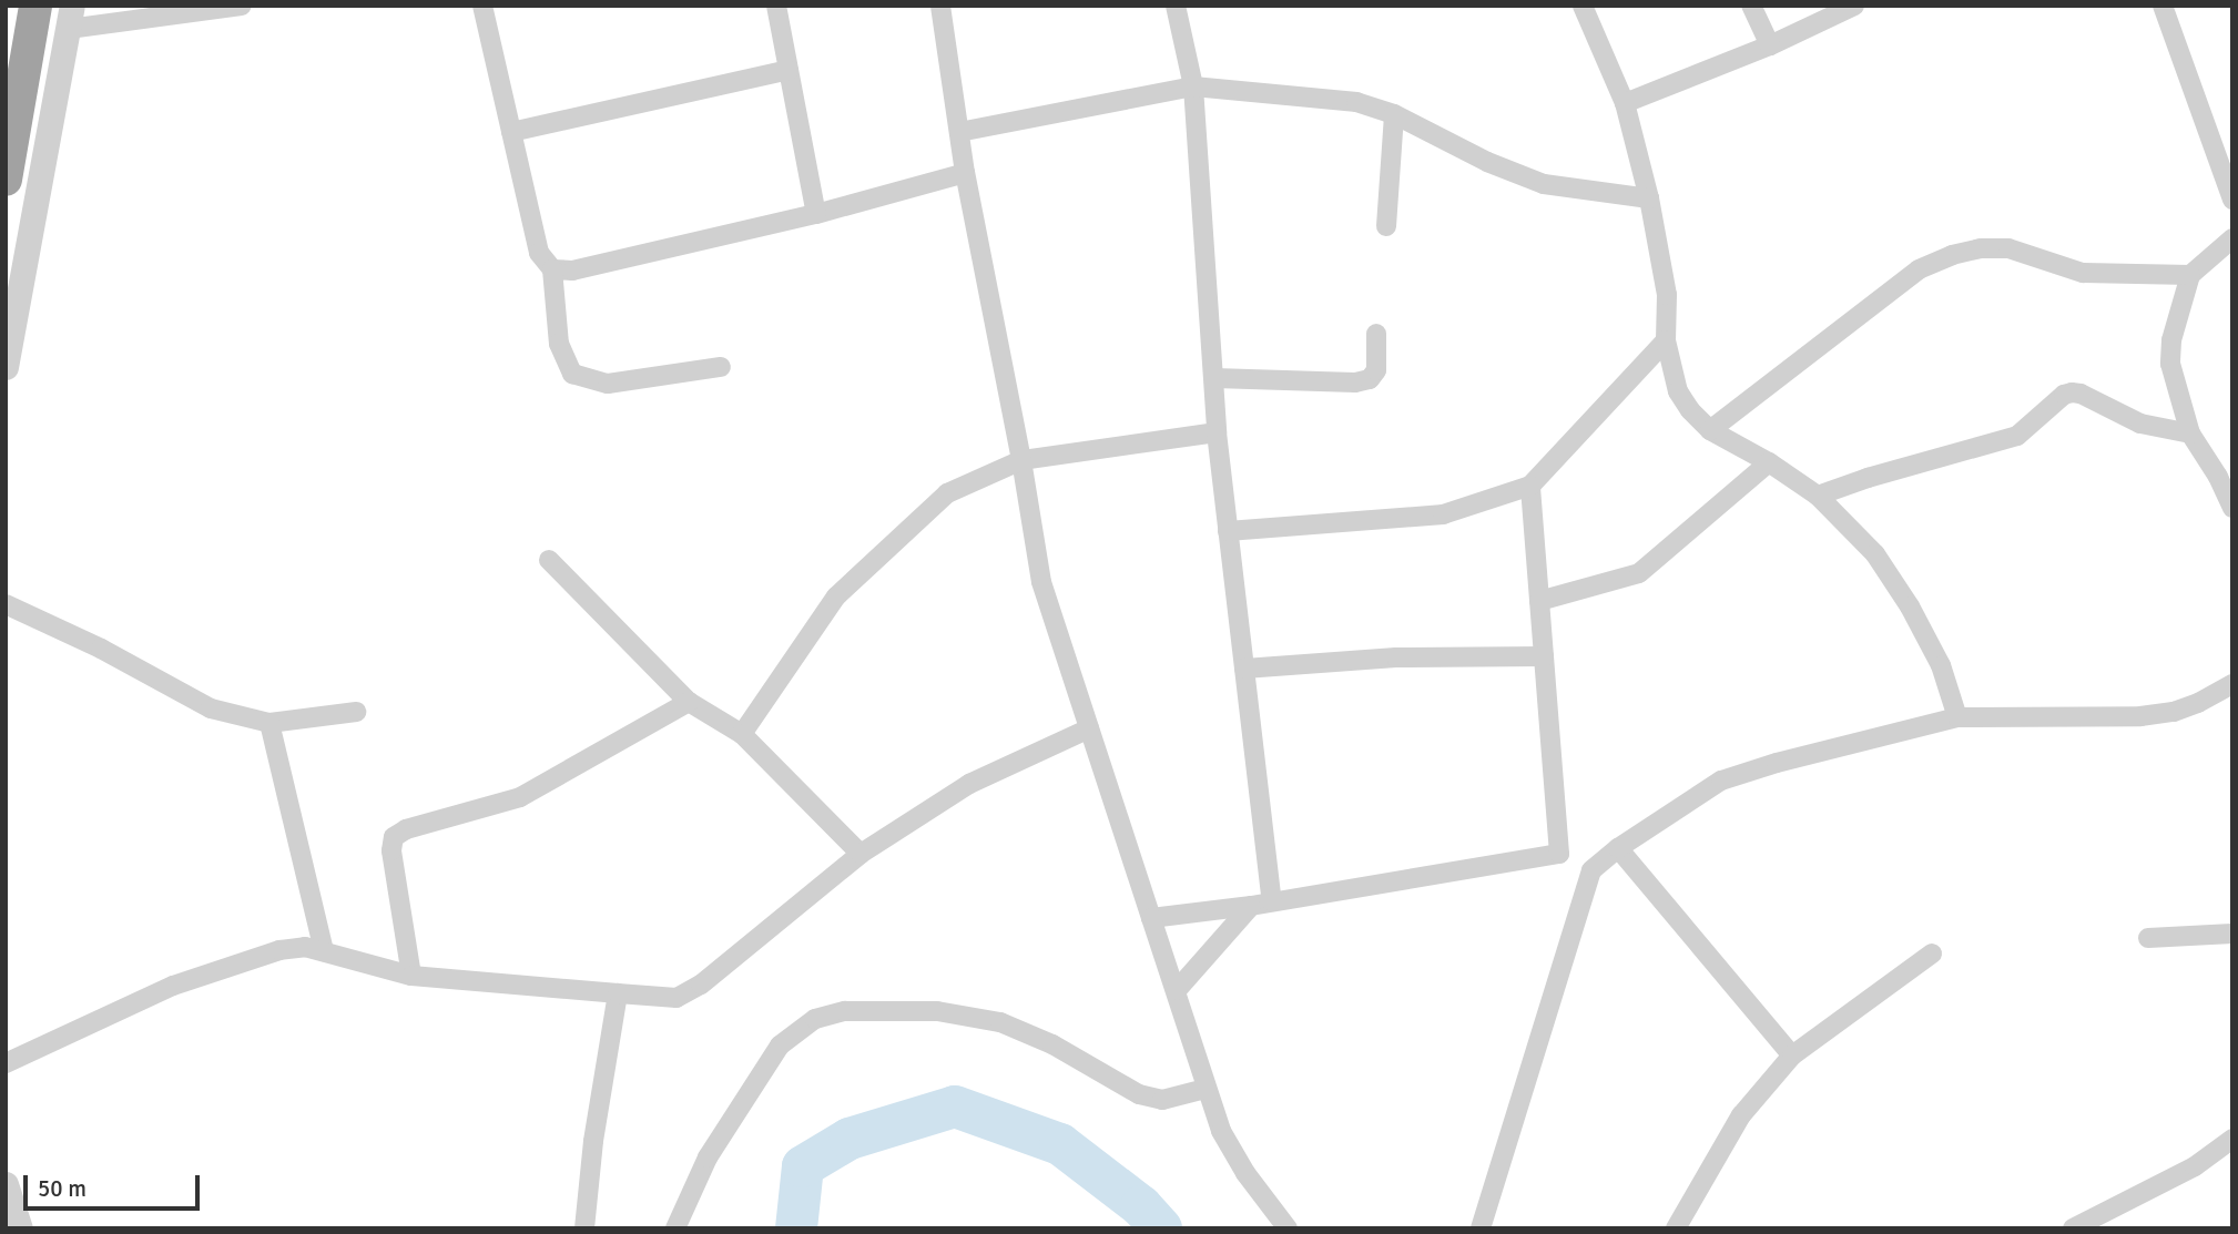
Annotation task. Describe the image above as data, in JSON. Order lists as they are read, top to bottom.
{
  "scale_bar": "50 m"
}
